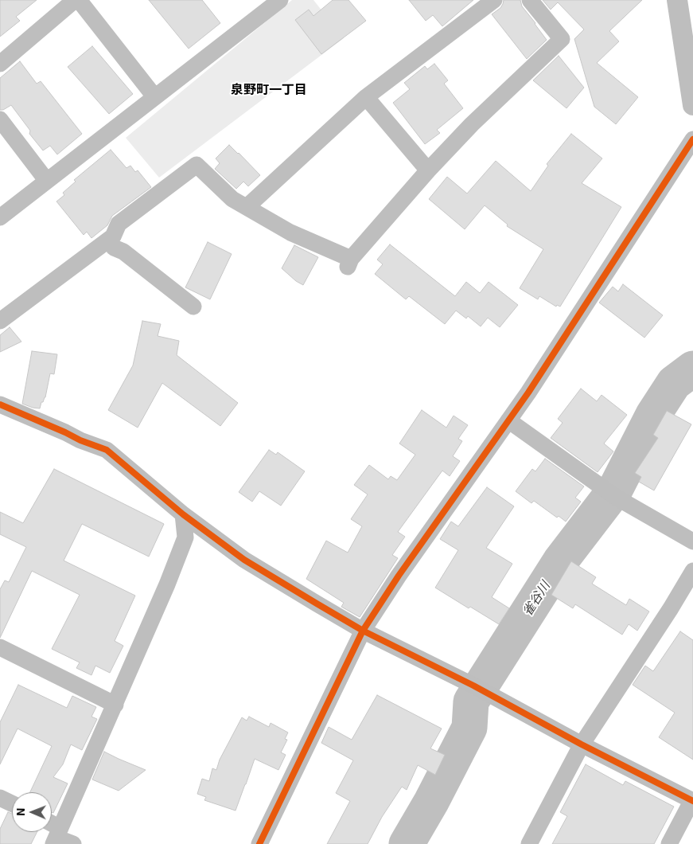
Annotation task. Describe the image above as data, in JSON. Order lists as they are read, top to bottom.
{
  "districts": ["泉野町一丁目"],
  "water": ["雀谷川"],
  "north": "left"
}
